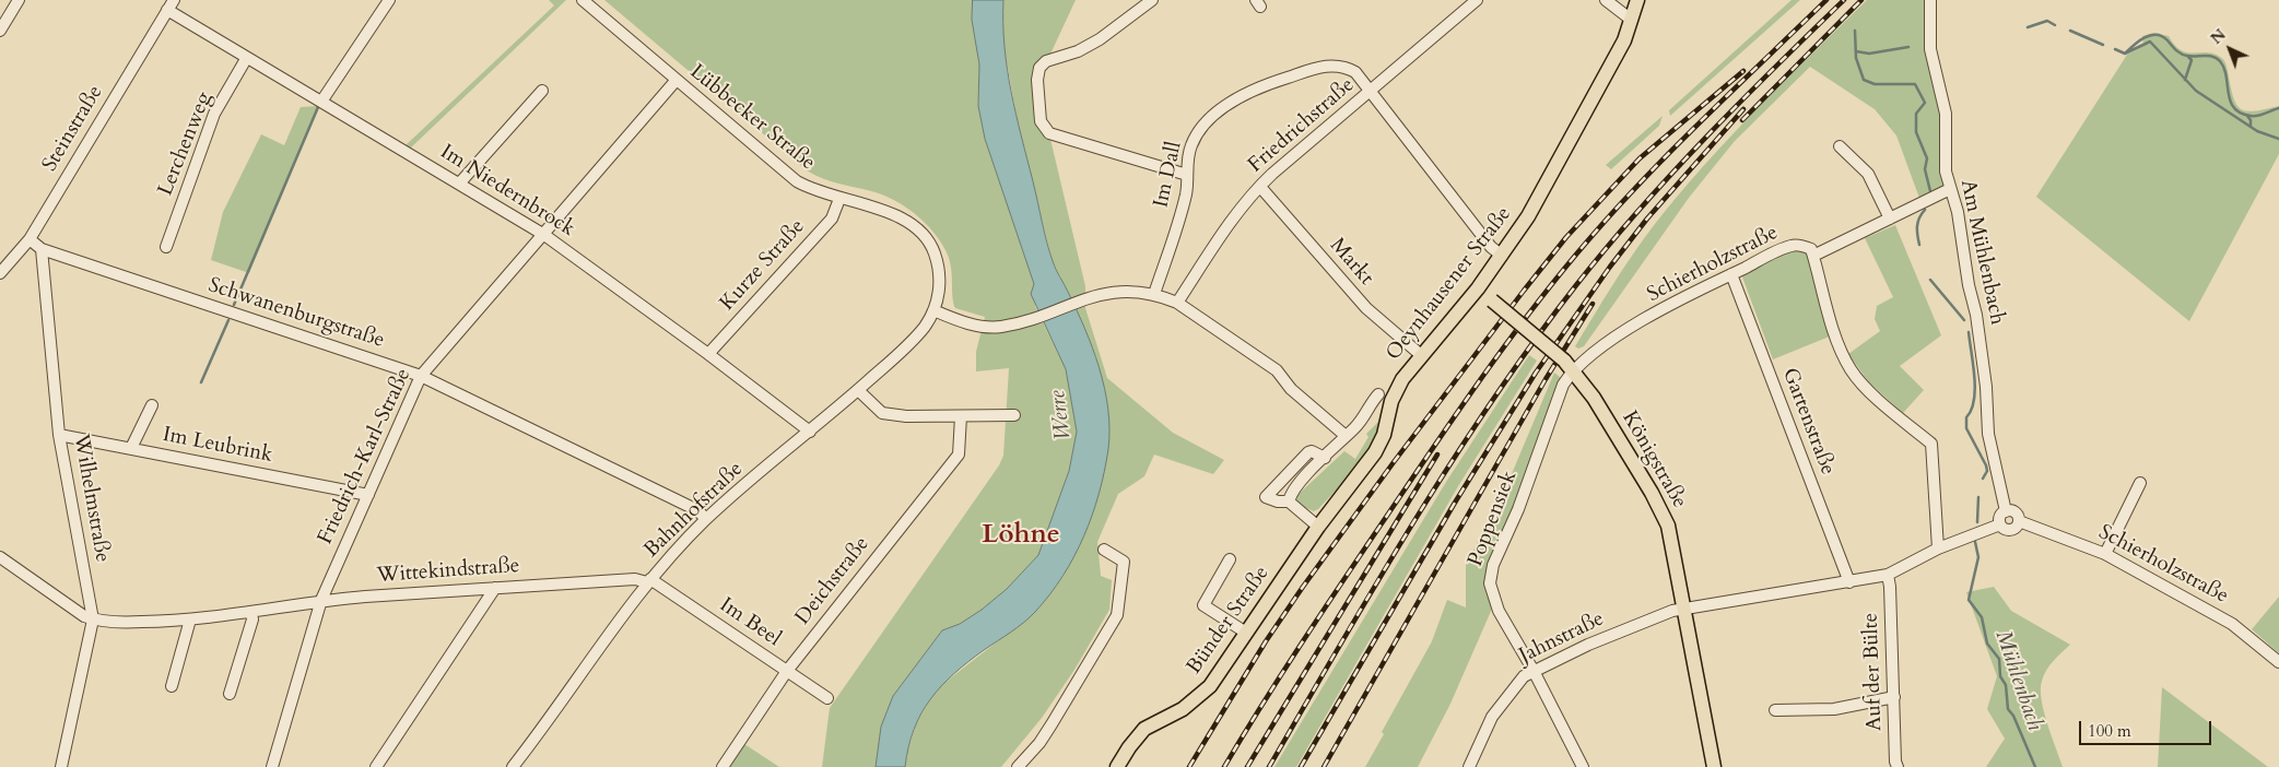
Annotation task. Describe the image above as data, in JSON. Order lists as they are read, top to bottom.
{
  "streets": {
    "main road": ["Oeynhausener Straße", "Königstraße", "Bünder Straße"],
    "street": [
      "Lübbecker Straße",
      "Friedrichstraße",
      "Steinstraße",
      "Lerchenweg",
      "Im Dall",
      "Im Niedernbrock",
      "Am Mühlenbach",
      "Markt",
      "Schierholzstraße",
      "Kurze Straße",
      "Schwanenburgstraße",
      "Gartenstraße",
      "Im Leubrink",
      "Friedrich-Karl-Straße",
      "Wilhelmstraße",
      "Bahnhofstraße",
      "Poppensiek",
      "Wittekindstraße",
      "Deichstraße",
      "Im Beel",
      "Jahnstraße",
      "Auf der Bülte"
    ]
  },
  "crossings": [
    ["Lübbecker Straße", "Kurze Straße"],
    ["Lübbecker Straße", "Friedrich-Karl-Straße"],
    ["Lübbecker Straße", "Bahnhofstraße"],
    ["Friedrichstraße", "Im Dall"],
    ["Friedrichstraße", "Markt"],
    ["Steinstraße", "Im Niedernbrock"],
    ["Lerchenweg", "Im Niedernbrock"],
    ["Im Dall", "Oeynhausener Straße"],
    ["Im Niedernbrock", "Kurze Straße"],
    ["Im Niedernbrock", "Friedrich-Karl-Straße"],
    ["Im Niedernbrock", "Bahnhofstraße"],
    ["Am Mühlenbach", "Schierholzstraße"],
    ["Am Mühlenbach", "Jahnstraße"],
    ["Markt", "Oeynhausener Straße"],
    ["Schierholzstraße", "Gartenstraße"],
    ["Schierholzstraße", "Königstraße"],
    ["Schierholzstraße", "Poppensiek"],
    ["Schierholzstraße", "Jahnstraße"],
    ["Oeynhausener Straße", "Königstraße"],
    ["Oeynhausener Straße", "Bünder Straße"],
    ["Schwanenburgstraße", "Friedrich-Karl-Straße"],
    ["Schwanenburgstraße", "Wilhelmstraße"],
    ["Schwanenburgstraße", "Bahnhofstraße"],
    ["Gartenstraße", "Jahnstraße"],
    ["Im Leubrink", "Friedrich-Karl-Straße"],
    ["Im Leubrink", "Wilhelmstraße"],
    ["Friedrich-Karl-Straße", "Wittekindstraße"],
    ["Königstraße", "Poppensiek"],
    ["Königstraße", "Jahnstraße"],
    ["Wilhelmstraße", "Wittekindstraße"],
    ["Bahnhofstraße", "Wittekindstraße"],
    ["Bahnhofstraße", "Im Beel"],
    ["Poppensiek", "Jahnstraße"],
    ["Wittekindstraße", "Im Beel"],
    ["Deichstraße", "Im Beel"],
    ["Jahnstraße", "Auf der Bülte"]
  ],
  "districts": ["Löhne"],
  "water": ["Werre", "Mühlenbach"],
  "scale_bar": "100 m",
  "north": "top left"
}
